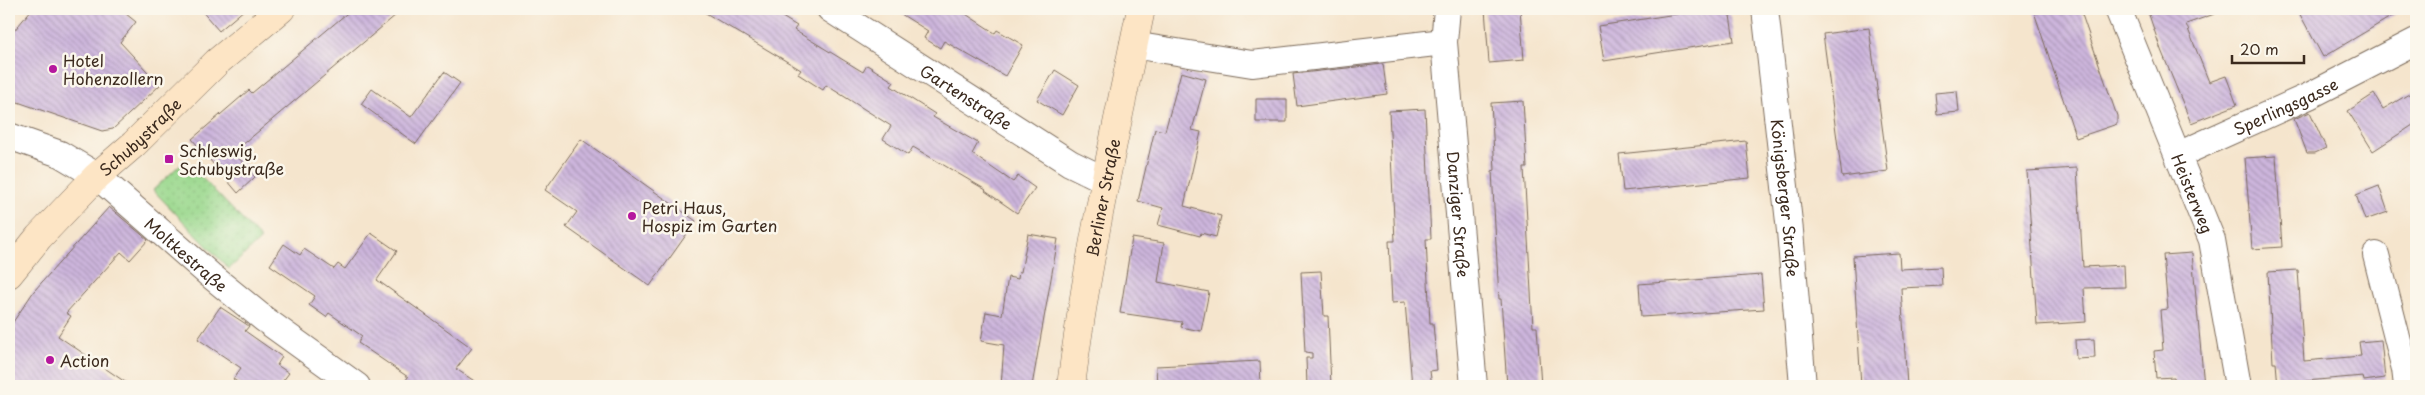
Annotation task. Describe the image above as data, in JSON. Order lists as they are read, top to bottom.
{
  "streets": {
    "street": [
      "Gartenstraße",
      "Sperlingsgasse",
      "Schubystraße",
      "Heisterweg",
      "Berliner Straße",
      "Königsberger Straße",
      "Danziger Straße",
      "Moltkestraße"
    ]
  },
  "crossings": [
    ["Gartenstraße", "Berliner Straße"],
    ["Sperlingsgasse", "Heisterweg"],
    ["Schubystraße", "Moltkestraße"]
  ],
  "places": {
    "other": ["Hotel Hohenzollern", "Petri Haus, Hospiz im Garten", "Action"],
    "transit": ["Schleswig, Schubystraße"]
  },
  "scale_bar": "20 m"
}
